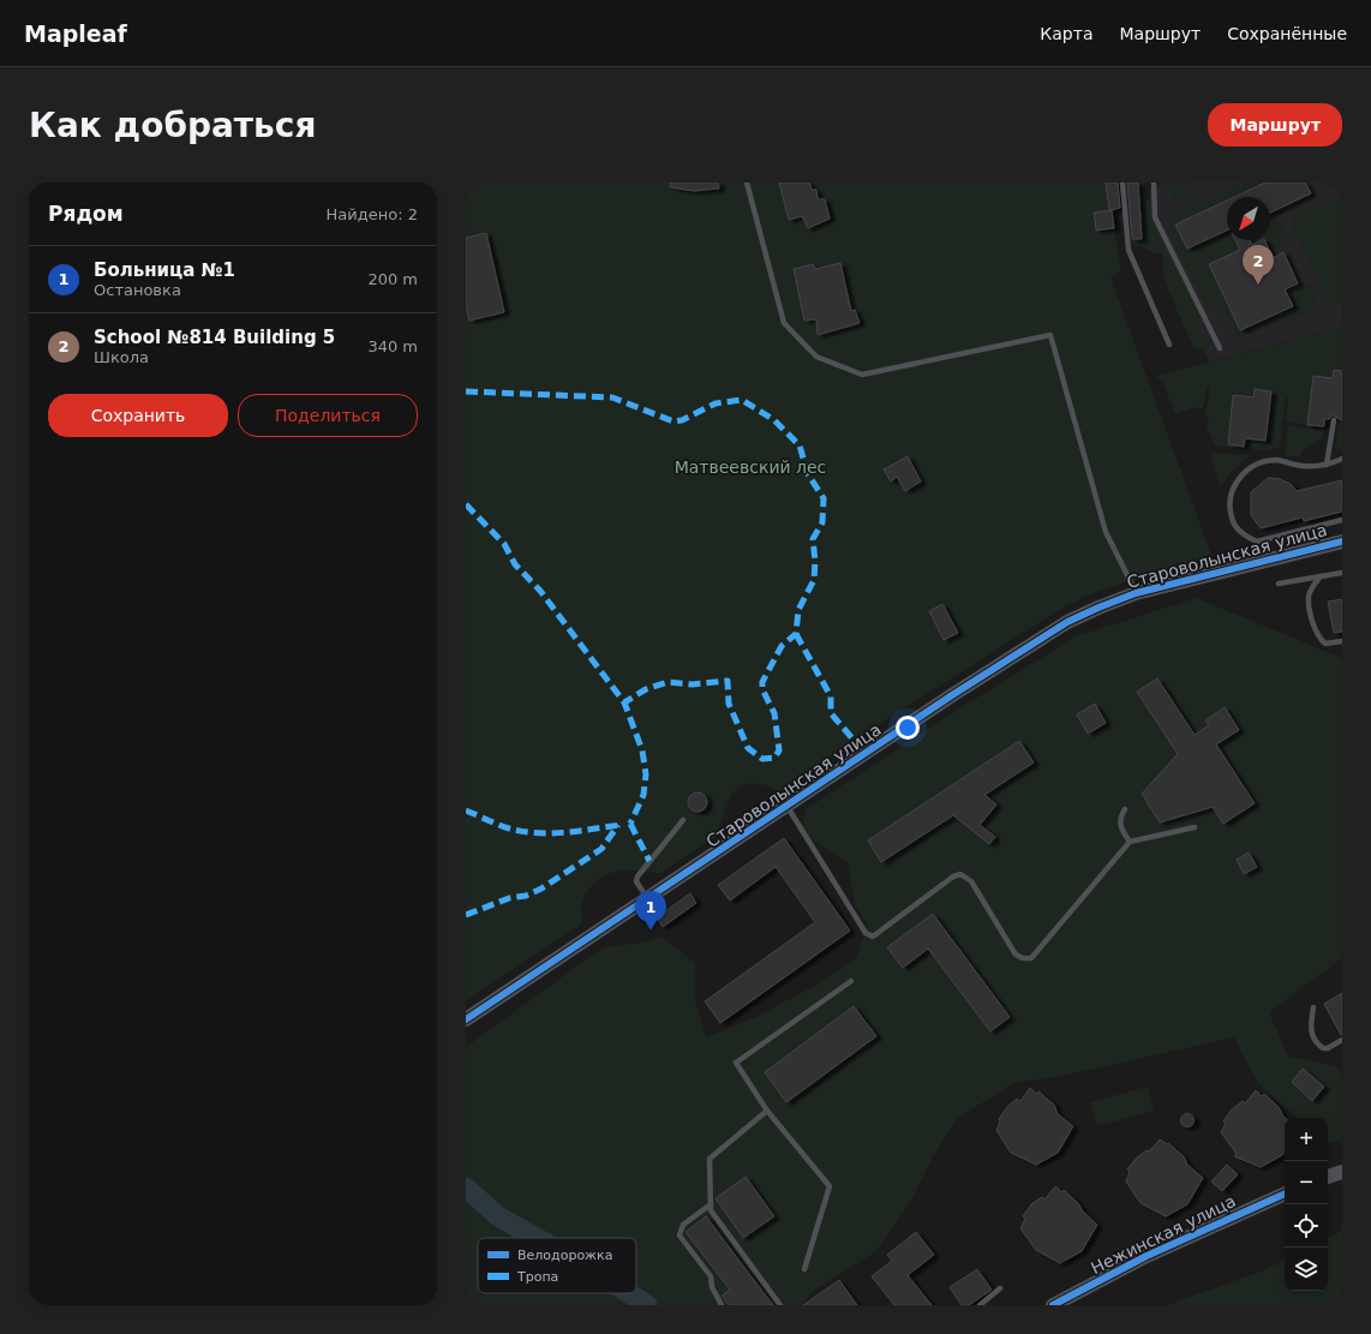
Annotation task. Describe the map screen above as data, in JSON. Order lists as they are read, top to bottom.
{
  "streets": {
    "street": ["Староволынская улица", "Нежинская улица"]
  },
  "parks": ["Матвеевский лес"],
  "legend": ["Велодорожка", "Тропа"],
  "north": "bottom left",
  "page": {
    "header": "Mapleaf",
    "nav": ["Карта", "Маршрут", "Сохранённые"],
    "buttons": [
      "Маршрут",
      ["Сохранить", "Поделиться"]
    ],
    "title": "Как добраться",
    "heading": ["Рядом", "Найдено: 2"],
    "list": [
      {
        "mark": "1",
        "name": "Больница №1",
        "note": "Остановка",
        "value": "200 m"
      },
      {
        "mark": "2",
        "name": "School №814 Building 5",
        "note": "Школа",
        "value": "340 m"
      }
    ],
    "pins": ["2", "1"],
    "map_buttons": ["+", "−"]
  }
}
